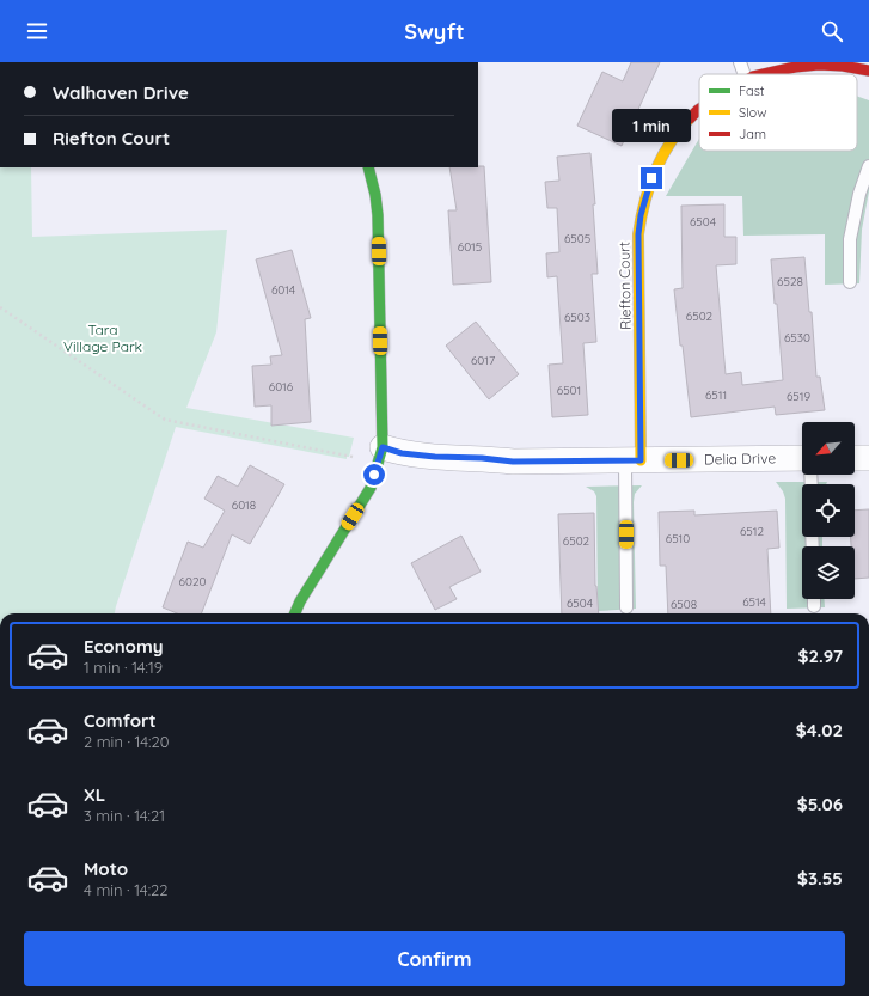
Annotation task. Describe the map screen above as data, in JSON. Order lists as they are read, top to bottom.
{
  "streets": {
    "street": ["Riefton Court", "Delia Drive"]
  },
  "crossings": [
    ["Riefton Court", "Delia Drive"]
  ],
  "parks": ["Tara Village Park"],
  "house_numbers": [
    "6504",
    "6505",
    "6015",
    "6528",
    "6014",
    "6502",
    "6503",
    "6530",
    "6017",
    "6016",
    "6501",
    "6511",
    "6519",
    "6018",
    "6512",
    "6510",
    "6502",
    "6020",
    "6514",
    "6504",
    "6508"
  ],
  "legend": ["Fast", "Slow", "Jam"],
  "north": "bottom left",
  "page": {
    "header": "Swyft",
    "banner": ["Walhaven Drive", "Riefton Court"],
    "bubble": "1 min",
    "list": [
      {
        "name": "Economy",
        "note": "1 min · 14:19",
        "value": "$2.97"
      },
      {
        "name": "Comfort",
        "note": "2 min · 14:20",
        "value": "$4.02"
      },
      {
        "name": "XL",
        "note": "3 min · 14:21",
        "value": "$5.06"
      },
      {
        "name": "Moto",
        "note": "4 min · 14:22",
        "value": "$3.55"
      }
    ],
    "buttons": "Confirm"
  }
}
